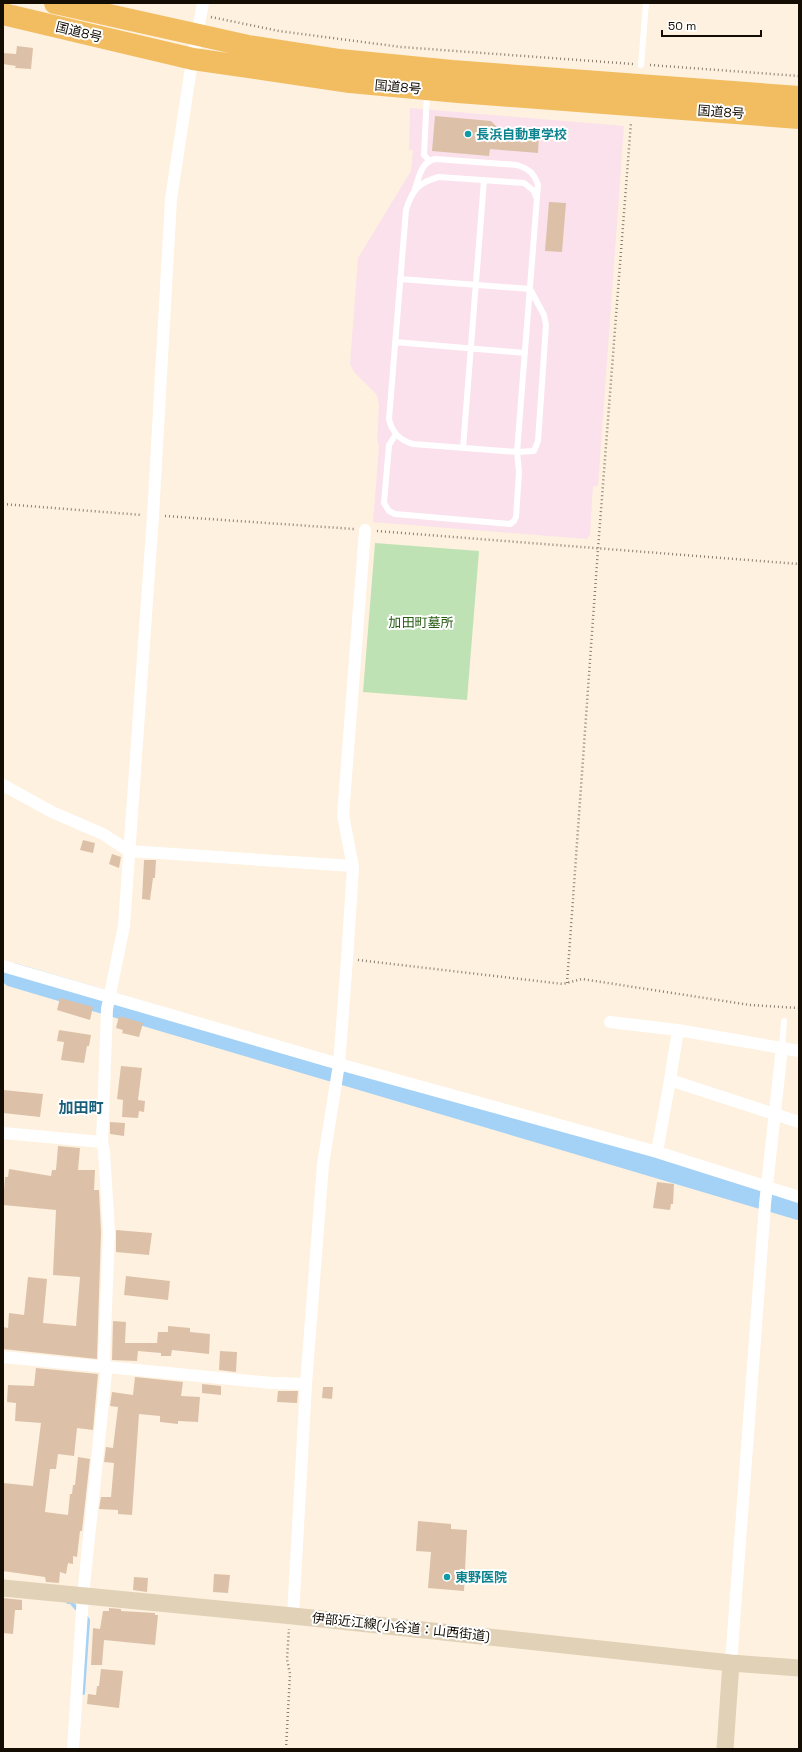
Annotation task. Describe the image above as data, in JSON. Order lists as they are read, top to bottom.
{
  "streets": {
    "highway": ["国道8号"],
    "main road": ["伊部近江線(小谷道：山西街道)"]
  },
  "districts": ["加田町"],
  "parks": ["加田町墓所"],
  "places": ["長浜自動車学校", "東野医院"],
  "scale_bar": "50 m"
}
